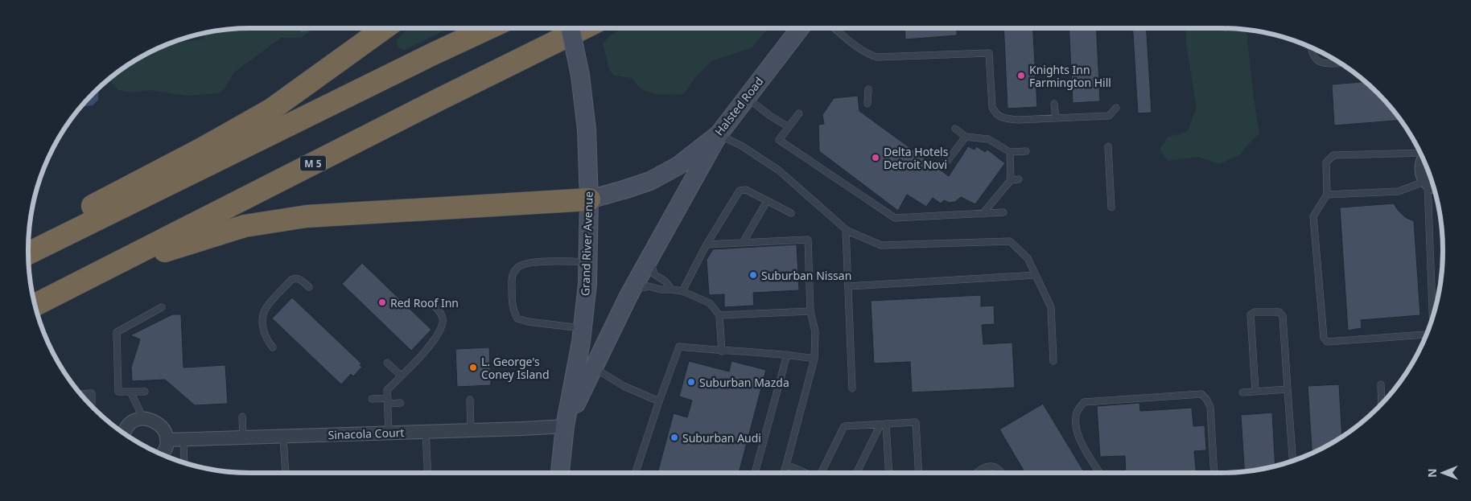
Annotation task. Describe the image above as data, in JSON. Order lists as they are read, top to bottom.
{
  "streets": {
    "highway": ["M 5"],
    "main road": ["Halsted Road", "Grand River Avenue"],
    "street": ["Sinacola Court"]
  },
  "crossings": [
    ["Halsted Road", "Grand River Avenue"]
  ],
  "places": [
    "Knights Inn Farmington Hill",
    "Delta Hotels Detroit Novi",
    "Suburban Nissan",
    "Red Roof Inn",
    "L. George's Coney Island",
    "Suburban Mazda",
    "Suburban Audi"
  ],
  "north": "left"
}
